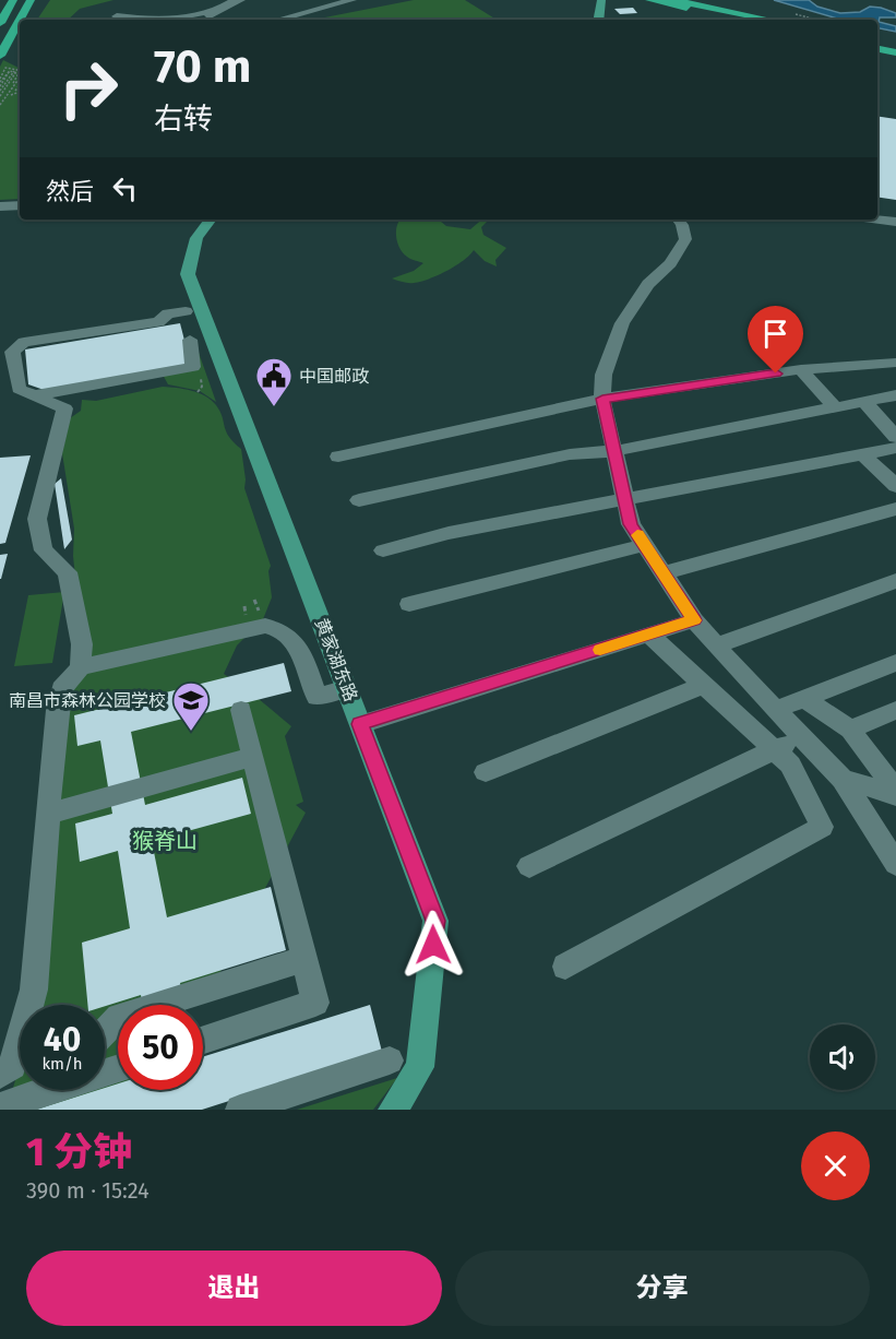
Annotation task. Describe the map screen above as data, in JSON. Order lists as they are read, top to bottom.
{
  "streets": {
    "main road": ["黄家湖东路"]
  },
  "parks": ["猴脊山"],
  "places": {
    "public building": ["中国邮政"],
    "school or university": ["南昌市森林公园学校"]
  },
  "page": {
    "turn": ["70 m", "右转"],
    "then": "然后",
    "speed": "40 km/h",
    "limit": "50",
    "heading": ["1 分钟", "390 m · 15:24"],
    "buttons": ["退出", "分享"]
  }
}
